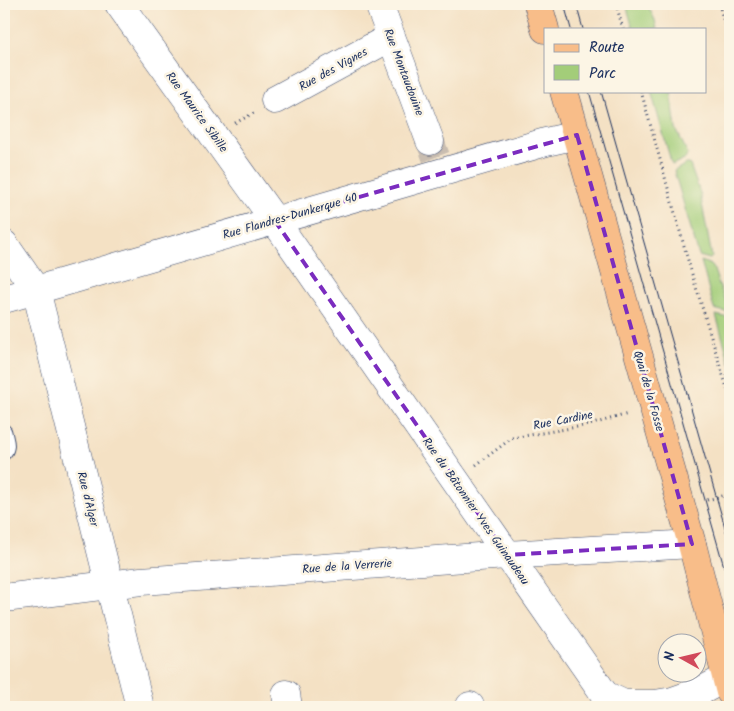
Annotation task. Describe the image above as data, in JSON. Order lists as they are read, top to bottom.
{
  "streets": {
    "main road": ["Quai de la Fosse"],
    "street": [
      "Rue des Vignes",
      "Rue Montaudouine",
      "Rue Maurice Sibille",
      "Rue Flandres-Dunkerque 40",
      "Rue d'Alger",
      "Rue du Bâtonnier Yves Guinaudeau",
      "Rue de la Verrerie"
    ],
    "path": ["Rue Cardine"]
  },
  "crossings": [
    ["Rue des Vignes", "Rue Montaudouine"],
    ["Rue Montaudouine", "Rue Flandres-Dunkerque 40"],
    ["Rue Maurice Sibille", "Rue Flandres-Dunkerque 40"],
    ["Rue Maurice Sibille", "Rue du Bâtonnier Yves Guinaudeau"],
    ["Rue Flandres-Dunkerque 40", "Quai de la Fosse"],
    ["Rue Flandres-Dunkerque 40", "Rue d'Alger"],
    ["Rue Flandres-Dunkerque 40", "Rue du Bâtonnier Yves Guinaudeau"],
    ["Quai de la Fosse", "Rue Cardine"],
    ["Quai de la Fosse", "Rue du Bâtonnier Yves Guinaudeau"],
    ["Quai de la Fosse", "Rue de la Verrerie"],
    ["Rue d'Alger", "Rue de la Verrerie"],
    ["Rue du Bâtonnier Yves Guinaudeau", "Rue de la Verrerie"]
  ],
  "legend": ["Route", "Parc"],
  "north": "left"
}
